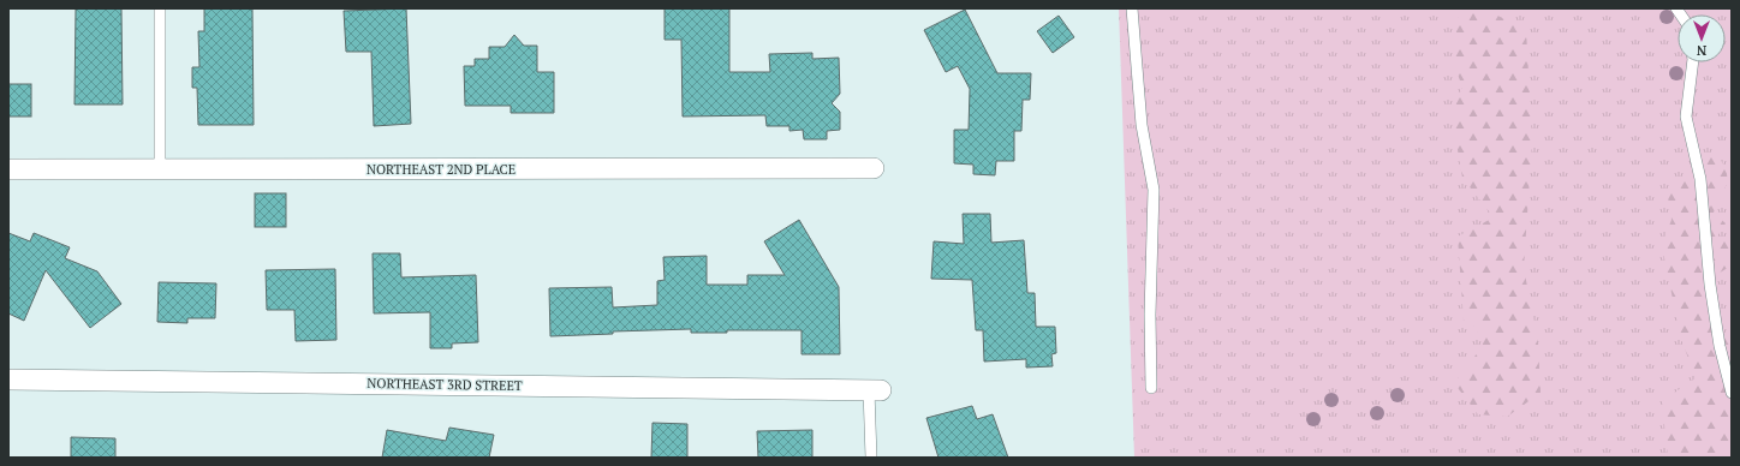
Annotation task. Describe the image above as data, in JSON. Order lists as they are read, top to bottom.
{
  "streets": {
    "street": ["NORTHEAST 2ND PLACE", "NORTHEAST 3RD STREET"]
  },
  "north": "bottom"
}
